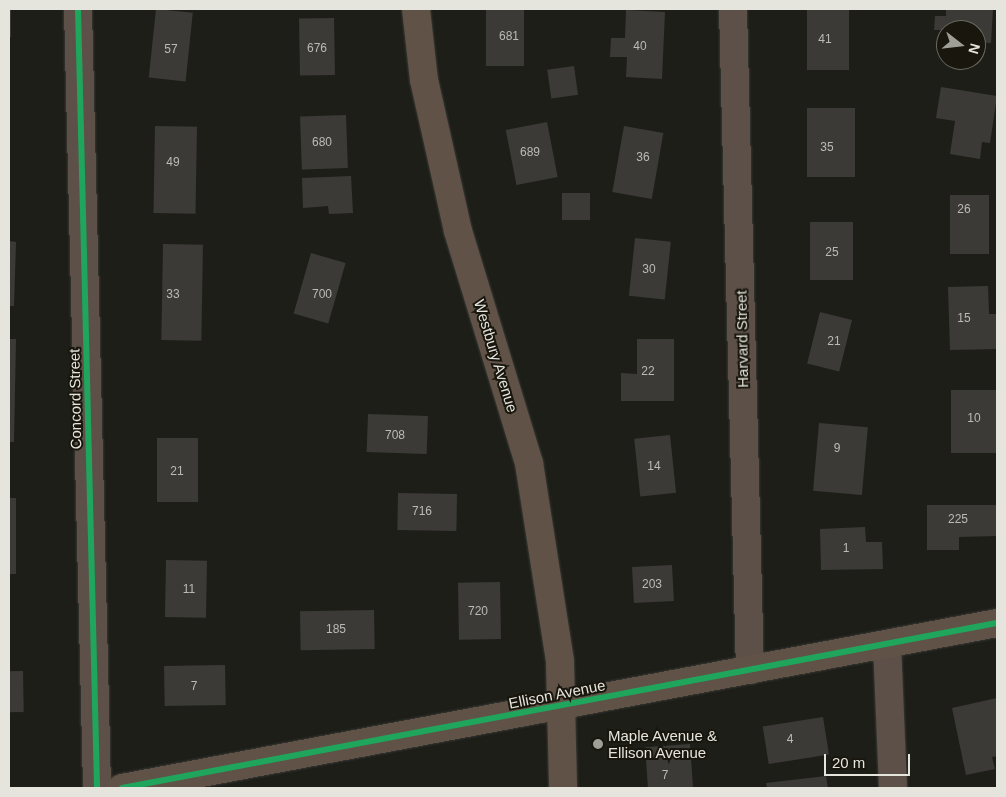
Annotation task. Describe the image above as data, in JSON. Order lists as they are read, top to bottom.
{
  "streets": {
    "street": [
      "Harvard Street",
      "Westbury Avenue",
      "Concord Street",
      "Ellison Avenue"
    ]
  },
  "crossings": [
    ["Harvard Street", "Ellison Avenue"],
    ["Westbury Avenue", "Ellison Avenue"]
  ],
  "places": ["Maple Avenue & Ellison Avenue"],
  "house_numbers": [
    "681",
    "41",
    "40",
    "676",
    "57",
    "680",
    "35",
    "689",
    "36",
    "49",
    "26",
    "25",
    "30",
    "33",
    "700",
    "15",
    "21",
    "22",
    "10",
    "708",
    "9",
    "14",
    "21",
    "716",
    "225",
    "1",
    "203",
    "11",
    "720",
    "185",
    "7",
    "4",
    "7"
  ],
  "scale_bar": "20 m",
  "north": "right"
}
